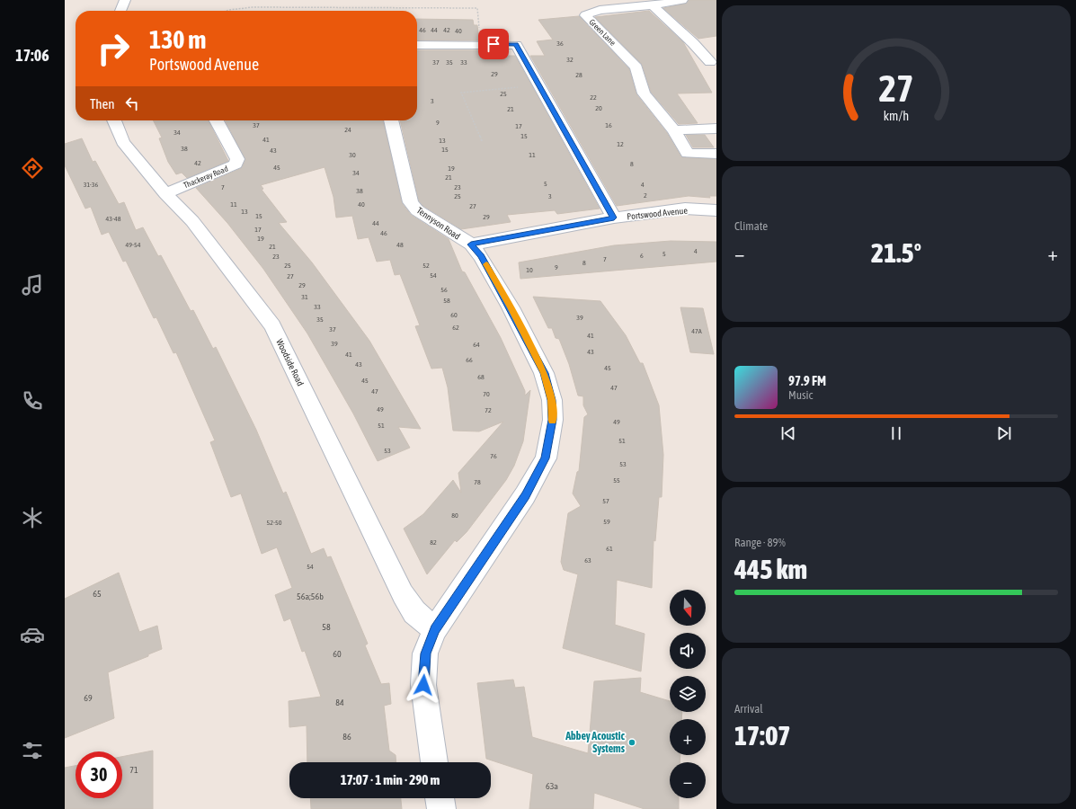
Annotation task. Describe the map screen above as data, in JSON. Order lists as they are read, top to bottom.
{
  "streets": {
    "street": [
      "Green Lane",
      "Thackeray Road",
      "Portswood Avenue",
      "Tennyson Road",
      "Woodside Road"
    ]
  },
  "crossings": [
    ["Thackeray Road", "Woodside Road"],
    ["Portswood Avenue", "Tennyson Road"],
    ["Tennyson Road", "Woodside Road"]
  ],
  "places": ["Abbey Acoustic Systems"],
  "house_numbers": [
    "46",
    "44",
    "42",
    "40",
    "36",
    "32",
    "37",
    "35",
    "33",
    "29",
    "28",
    "25",
    "22",
    "3",
    "20",
    "21",
    "9",
    "37",
    "16",
    "17",
    "24",
    "34",
    "15",
    "41",
    "13",
    "12",
    "38",
    "15",
    "43",
    "30",
    "11",
    "42",
    "8",
    "45",
    "19",
    "34",
    "21",
    "5",
    "31-36",
    "4",
    "7",
    "23",
    "38",
    "2",
    "25",
    "3",
    "11",
    "40",
    "27",
    "13",
    "15",
    "29",
    "43-48",
    "44",
    "17",
    "46",
    "19",
    "49-54",
    "48",
    "21",
    "4",
    "5",
    "6",
    "23",
    "7",
    "8",
    "25",
    "52",
    "9",
    "10",
    "54",
    "27",
    "29",
    "56",
    "31",
    "58",
    "33",
    "60",
    "39",
    "35",
    "62",
    "37",
    "47A",
    "41",
    "39",
    "64",
    "43",
    "41",
    "66",
    "43",
    "45",
    "68",
    "45",
    "47",
    "47",
    "70",
    "49",
    "72",
    "49",
    "51",
    "51",
    "53",
    "76",
    "53",
    "55",
    "78",
    "57",
    "80",
    "59",
    "52-50",
    "82",
    "61",
    "63",
    "54",
    "65",
    "56a;56b",
    "58",
    "60",
    "69",
    "84",
    "86",
    "71",
    "63a"
  ],
  "north": "bottom",
  "page": {
    "tabs": "17:06",
    "turn": ["130 m", "Portswood Avenue"],
    "then": "Then",
    "tile": [
      "Climate",
      ["Range · 89%", "445 km"],
      ["Arrival", "17:07"]
    ],
    "heat": ["−", "21.5°", "+"],
    "song": ["97.9 FM", "Music"],
    "map_buttons": ["+", "−"],
    "limit": "30",
    "trip": "17:07 · 1 min · 290 m",
    "gauge": ["27", "km/h"]
  }
}
